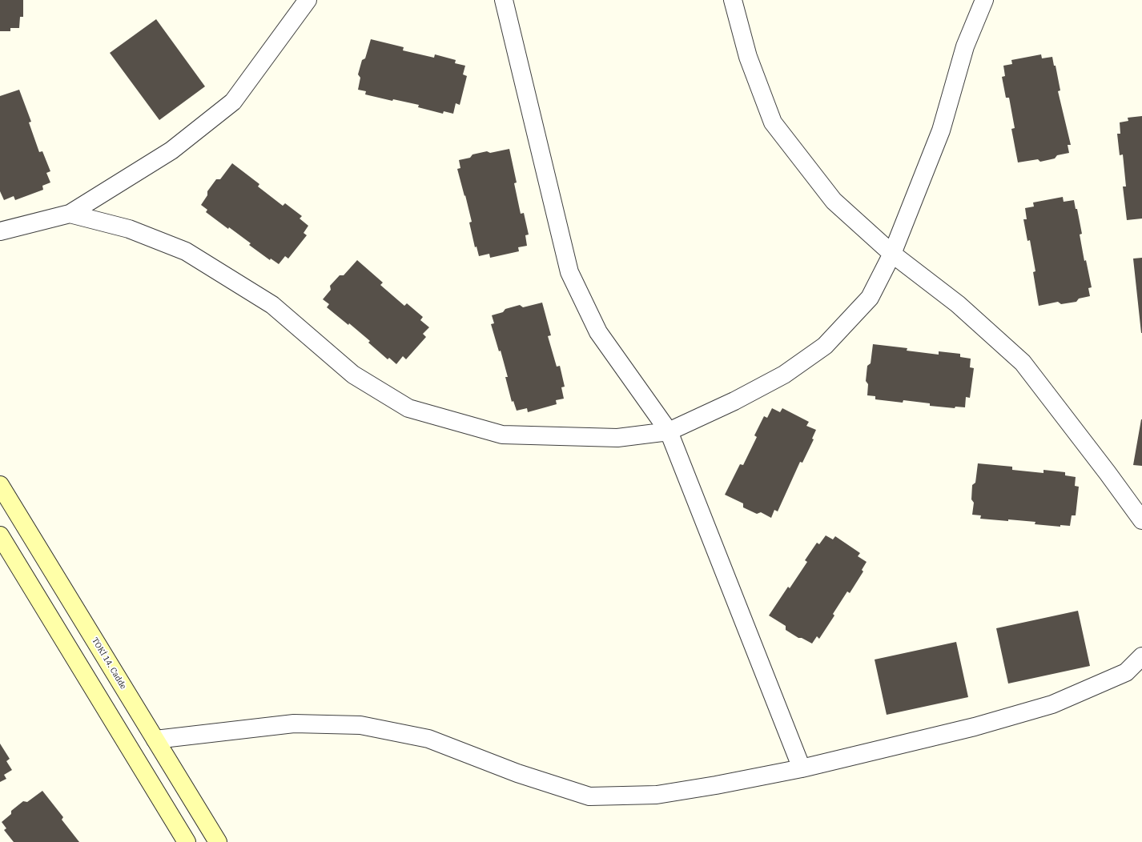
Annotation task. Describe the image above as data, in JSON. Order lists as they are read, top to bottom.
{
  "streets": {
    "main road": ["TOKİ 14. Cadde"]
  }
}
